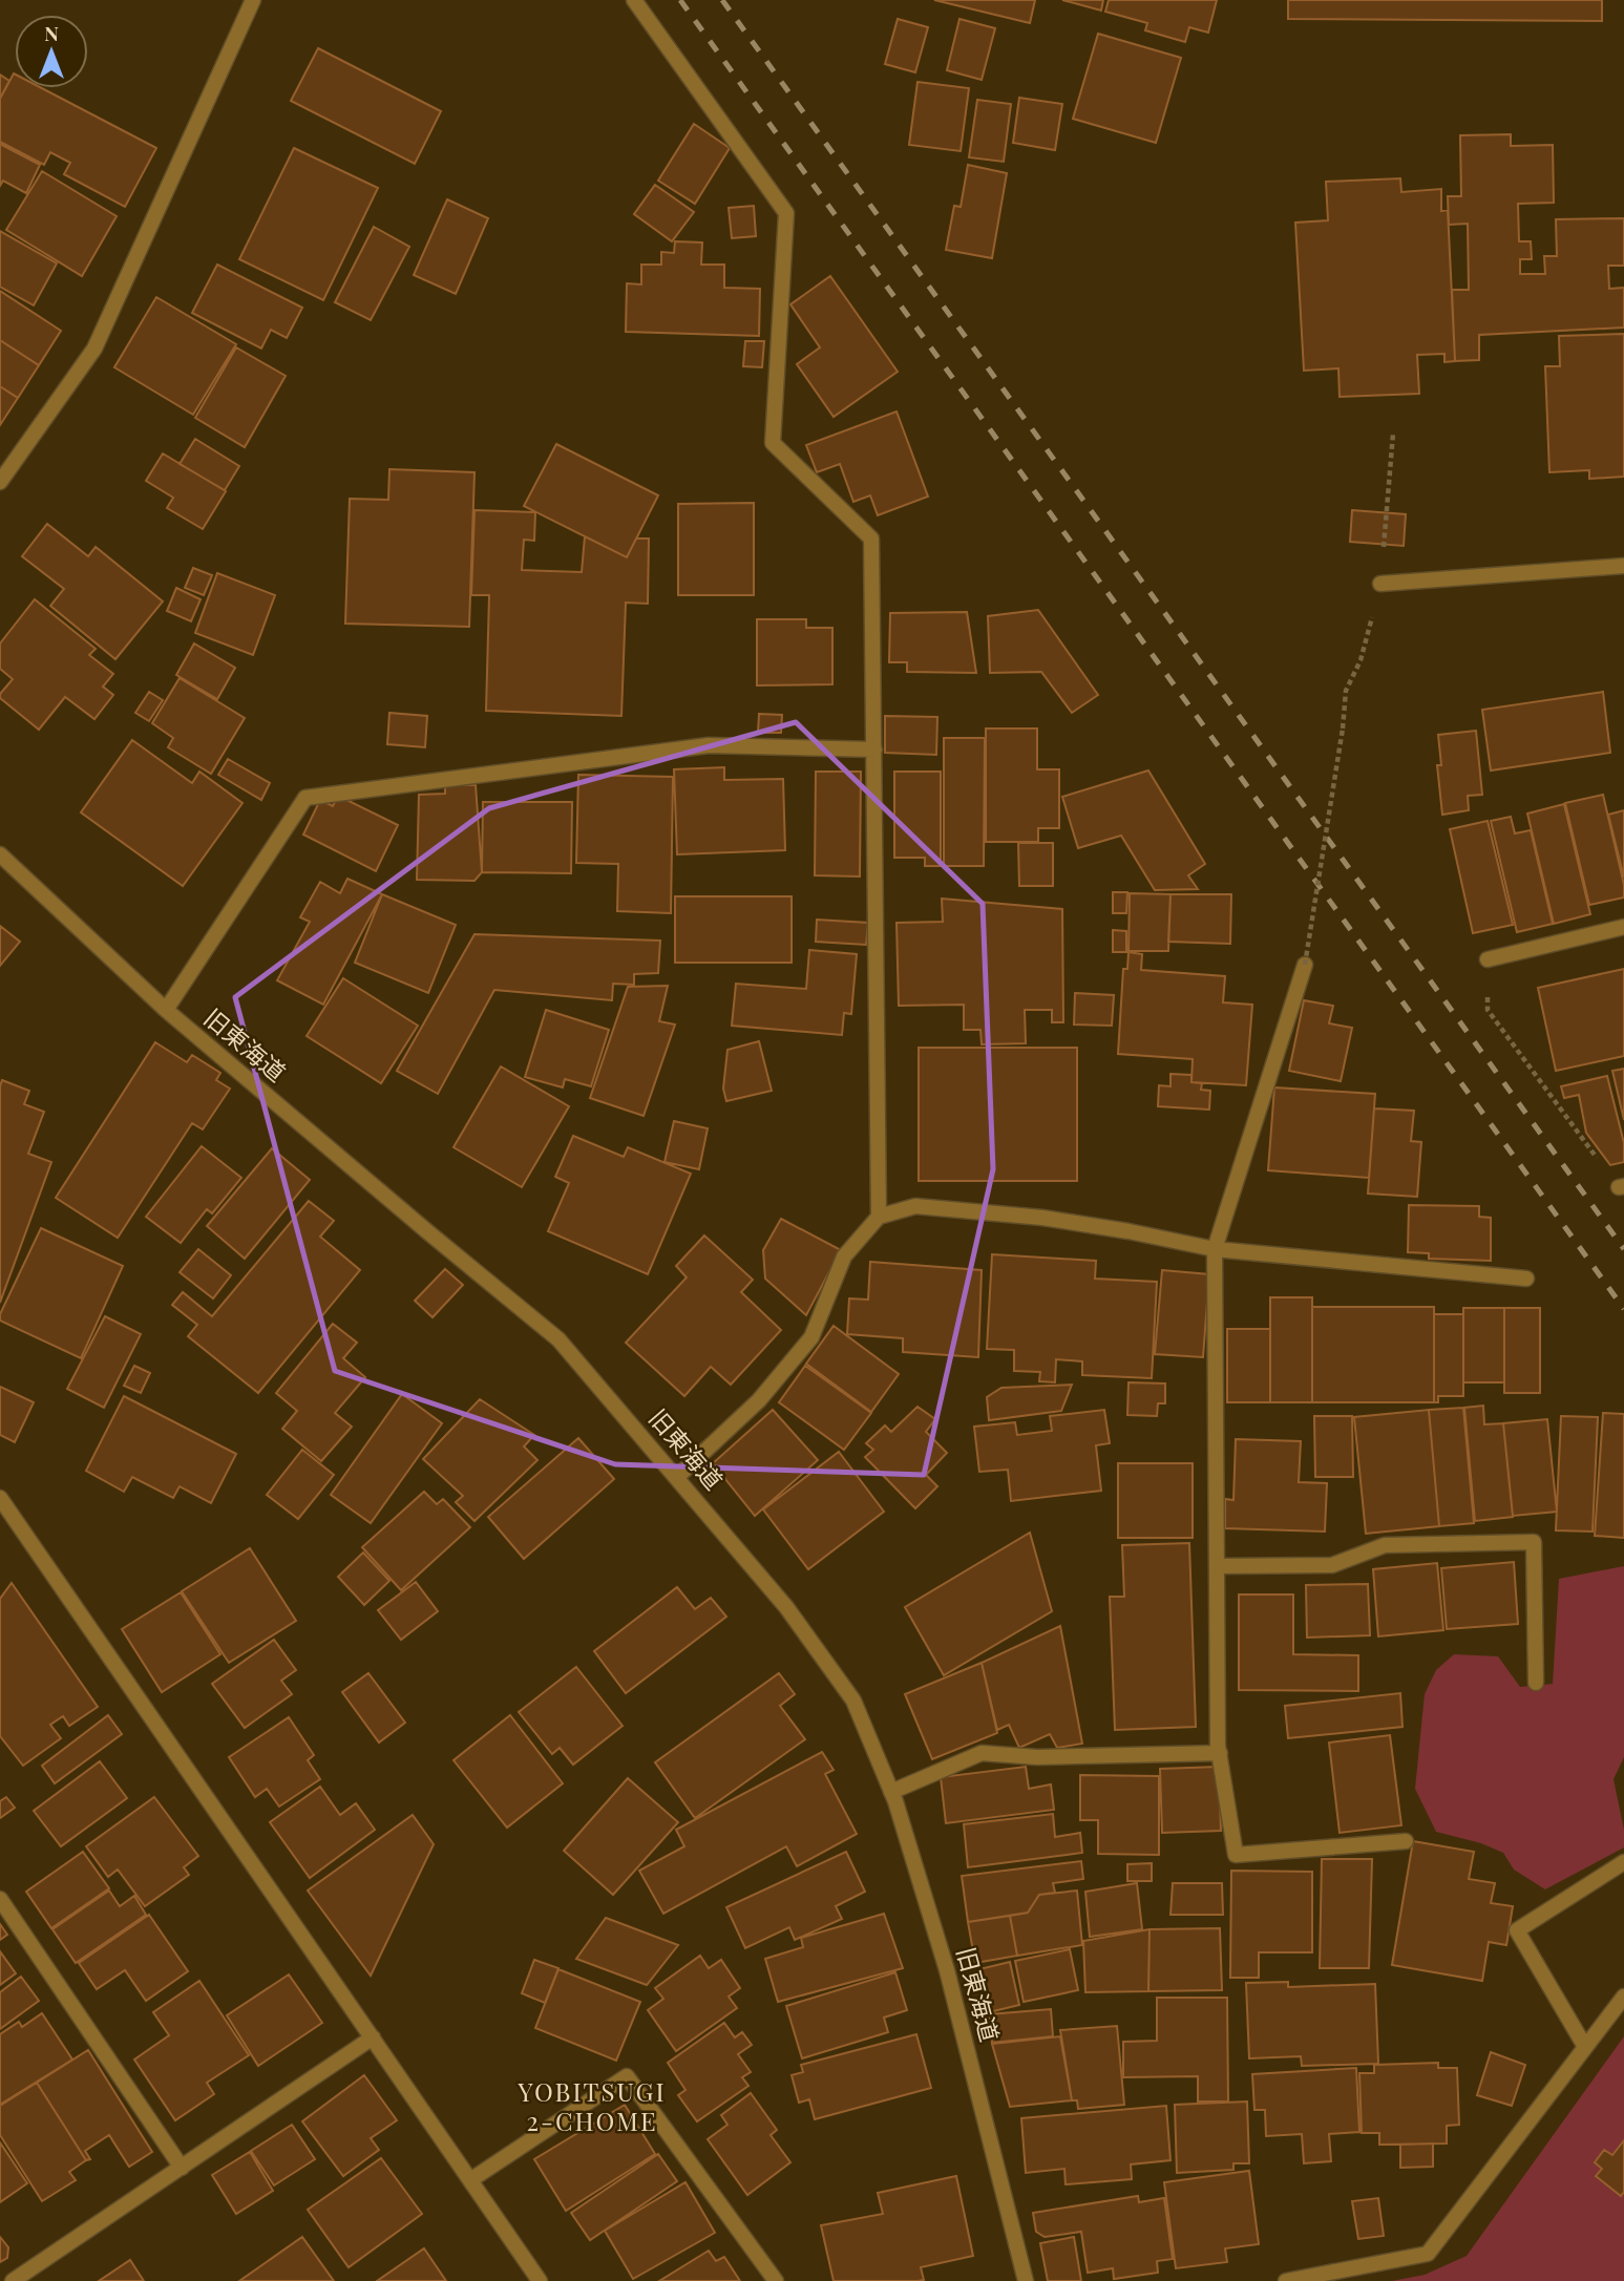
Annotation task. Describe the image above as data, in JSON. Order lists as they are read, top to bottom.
{
  "streets": {
    "street": ["旧東海道"]
  },
  "districts": ["YOBITSUGI 2-CHOME"],
  "north": "top"
}
